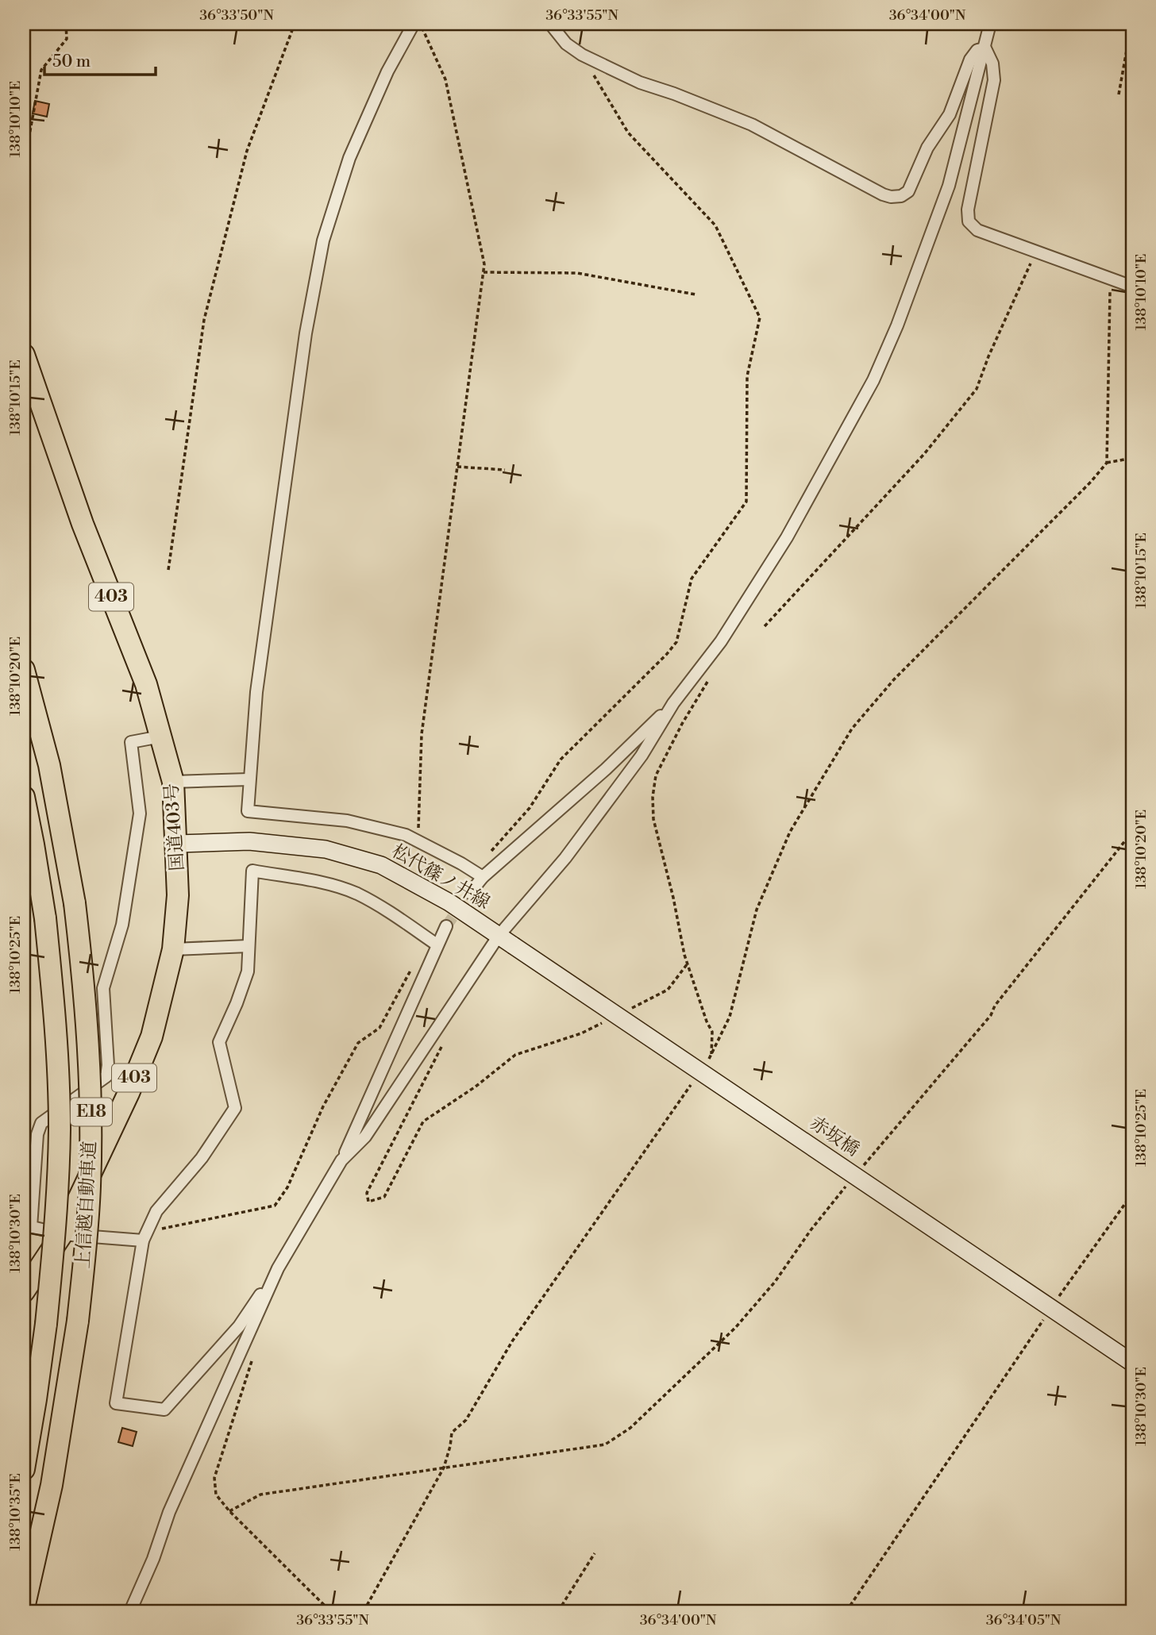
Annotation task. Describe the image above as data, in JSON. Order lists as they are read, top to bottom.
{
  "streets": {
    "highway": [
      "403",
      "国道403号",
      "E18",
      "上信越自動車道"
    ],
    "main road": ["松代篠ノ井線", "赤坂橋"]
  },
  "crossings": [
    ["国道403号", "松代篠ノ井線"],
    ["松代篠ノ井線", "赤坂橋"]
  ],
  "scale_bar": "50 m",
  "coordinates": [
    "36°33'50\"N",
    "36°33'55\"N",
    "36°34'00\"N",
    "138°10'10\"E",
    "138°10'15\"E",
    "138°10'20\"E",
    "138°10'25\"E",
    "138°10'30\"E",
    "138°10'35\"E",
    "36°34'05\"N"
  ]
}
